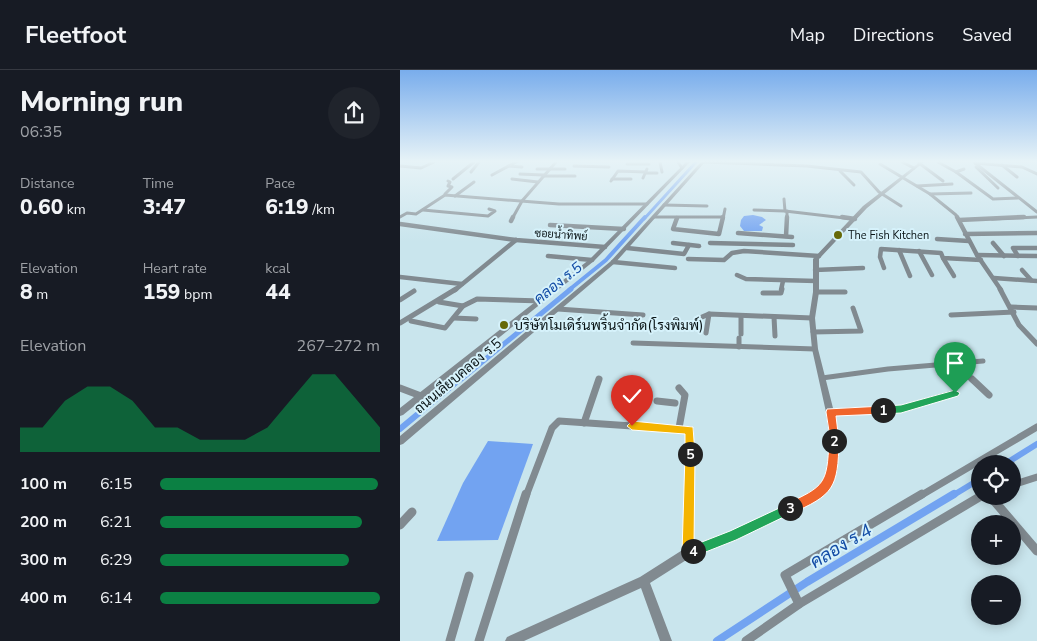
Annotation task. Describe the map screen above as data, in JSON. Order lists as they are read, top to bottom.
{
  "streets": {
    "street": ["ซอยน้ำทิพย์", "ถนนเลียบคลอง ร.5"]
  },
  "crossings": [
    ["ซอยน้ำทิพย์", "ถนนเลียบคลอง ร.5"]
  ],
  "water": ["คลอง ร.5", "คลอง ร.4"],
  "places": ["The Fish Kitchen", "บริษัทโมเดิร์นพริ้นจำกัด(โรงพิมพ์)"],
  "page": {
    "header": "Fleetfoot",
    "nav": ["Map", "Directions", "Saved"],
    "heading": ["Morning run", "06:35"],
    "stats": [
      ["Distance", "0.60 km"],
      ["Time", "3:47"],
      ["Pace", "6:19 /km"],
      ["Elevation", "8 m"],
      ["Heart rate", "159 bpm"],
      ["kcal", "44"]
    ],
    "chart": ["Elevation", "267–272 m"],
    "pins": [
      "1",
      "2",
      "5",
      "3",
      "4"
    ],
    "map_buttons": ["+", "−"],
    "list": [
      {
        "name": "100 m",
        "note": "6:15"
      },
      {
        "name": "200 m",
        "note": "6:21"
      },
      {
        "name": "300 m",
        "note": "6:29"
      },
      {
        "name": "400 m",
        "note": "6:14"
      }
    ]
  }
}
